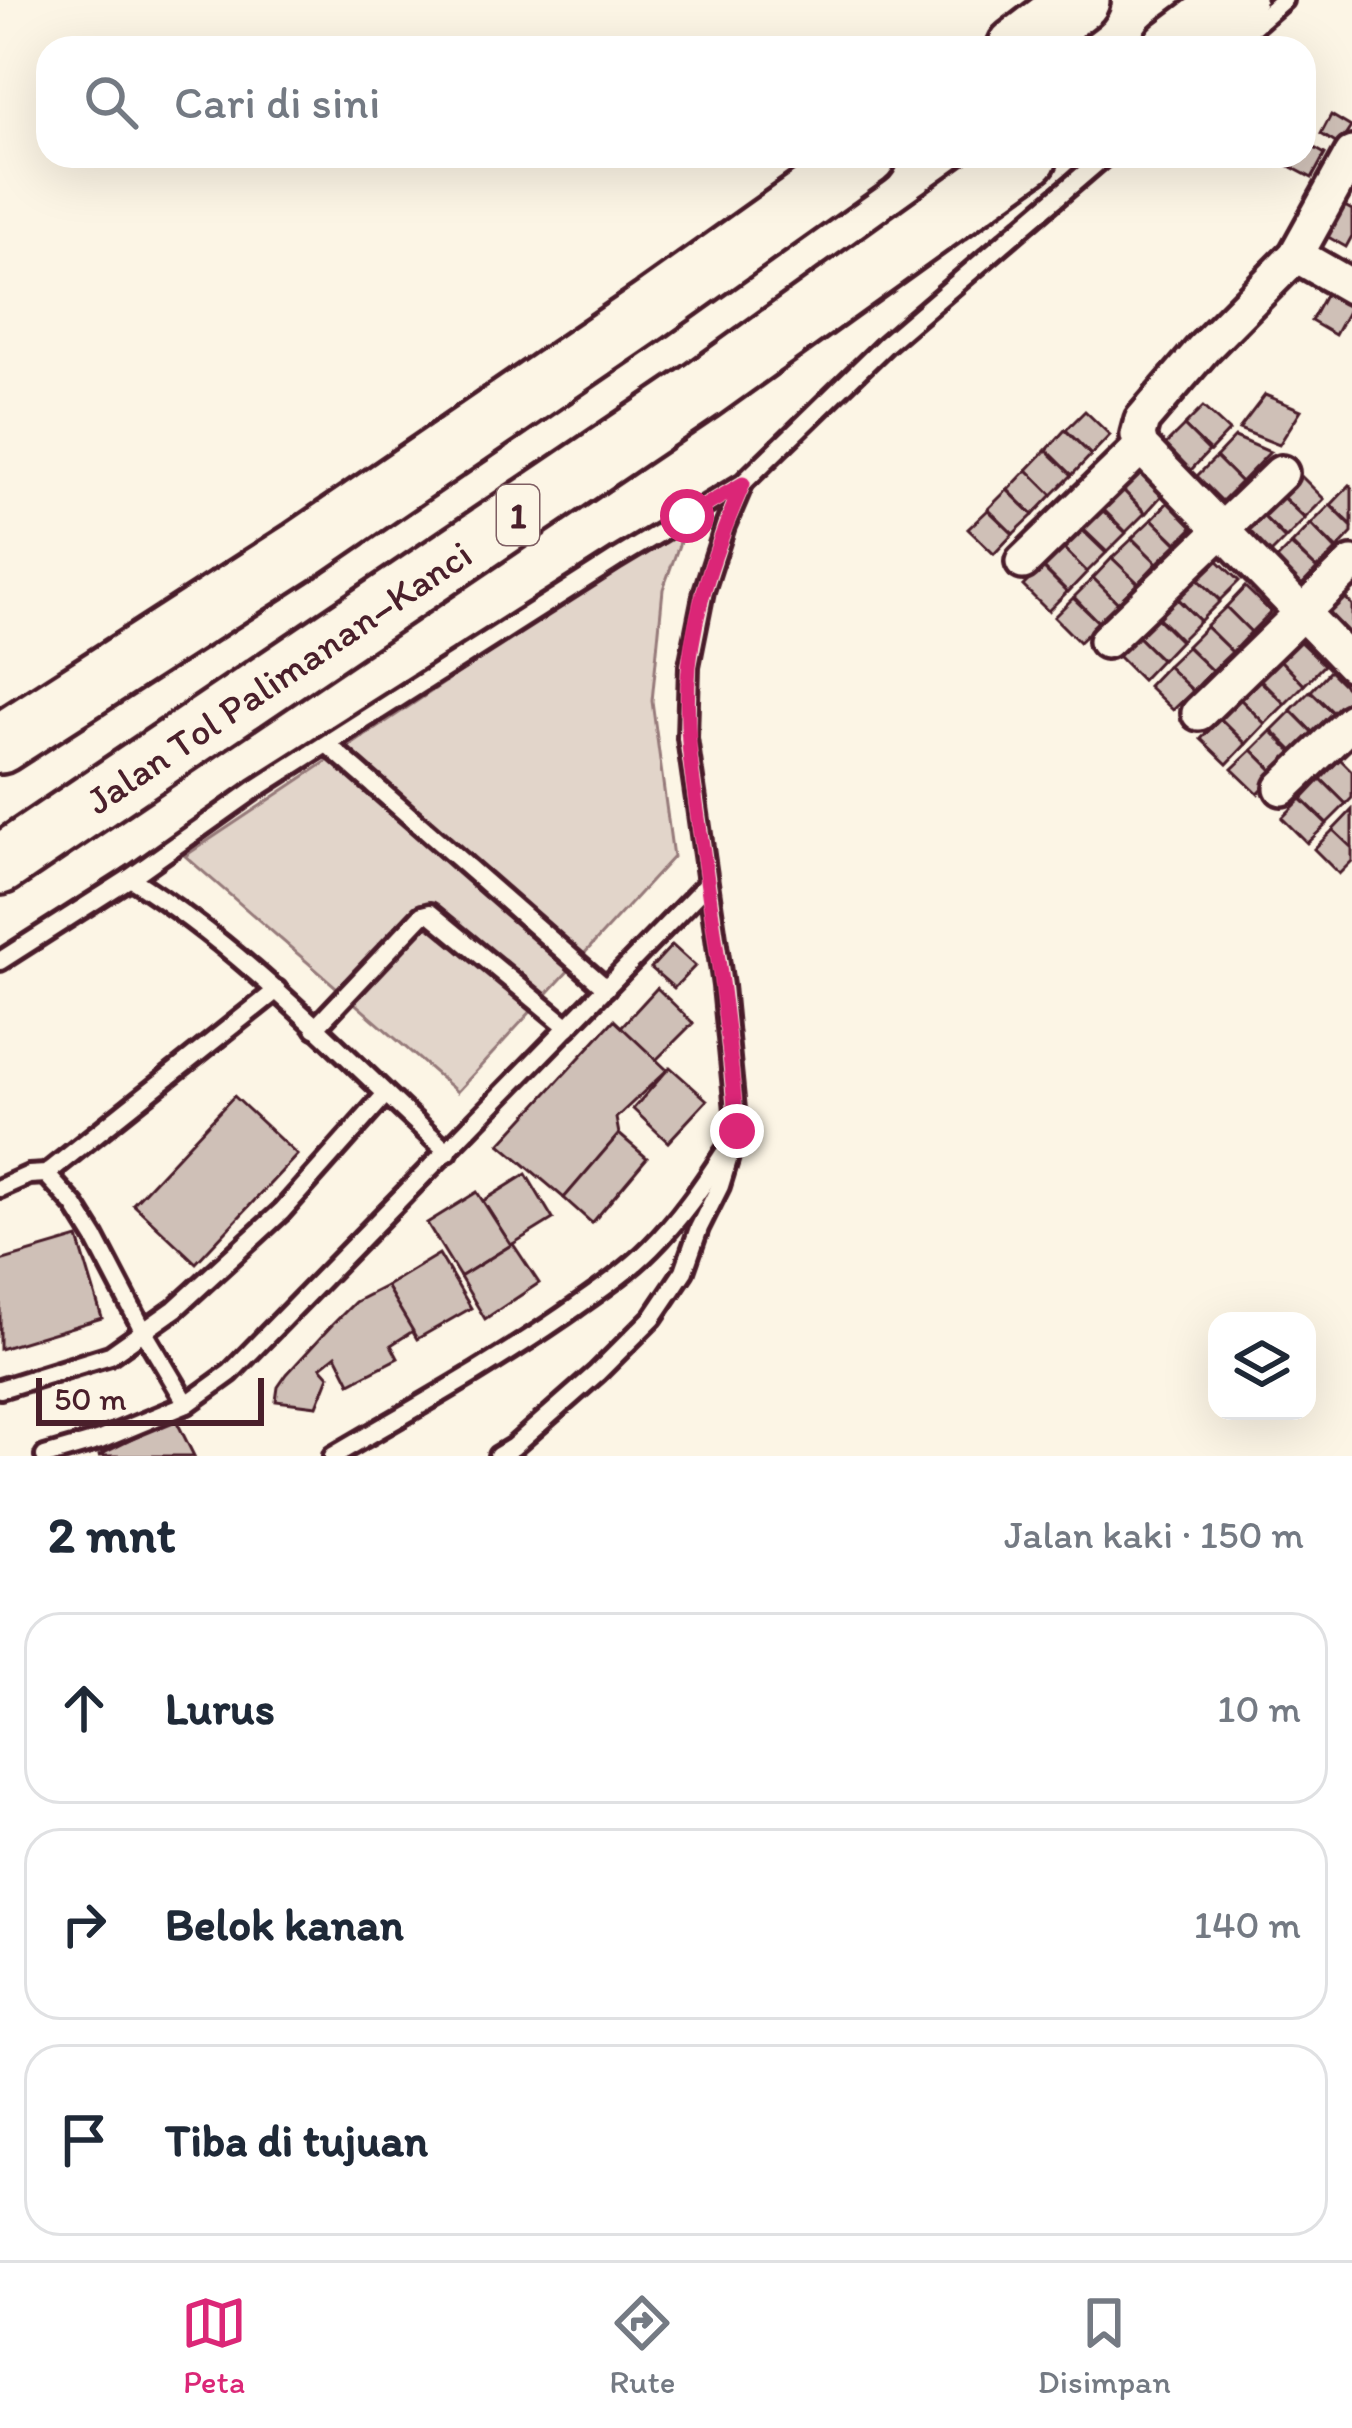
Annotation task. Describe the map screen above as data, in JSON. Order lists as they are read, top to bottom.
{
  "streets": {
    "highway": ["1", "Jalan Tol Palimanan–Kanci"]
  },
  "scale_bar": "50 m",
  "page": {
    "search": "Cari di sini",
    "scale": "50 m",
    "heading": ["2 mnt", "Jalan kaki · 150 m"],
    "list": [
      ["Lurus", "10 m"],
      ["Belok kanan", "140 m"],
      "Tiba di tujuan"
    ],
    "nav": ["Peta", "Rute", "Disimpan"]
  }
}
